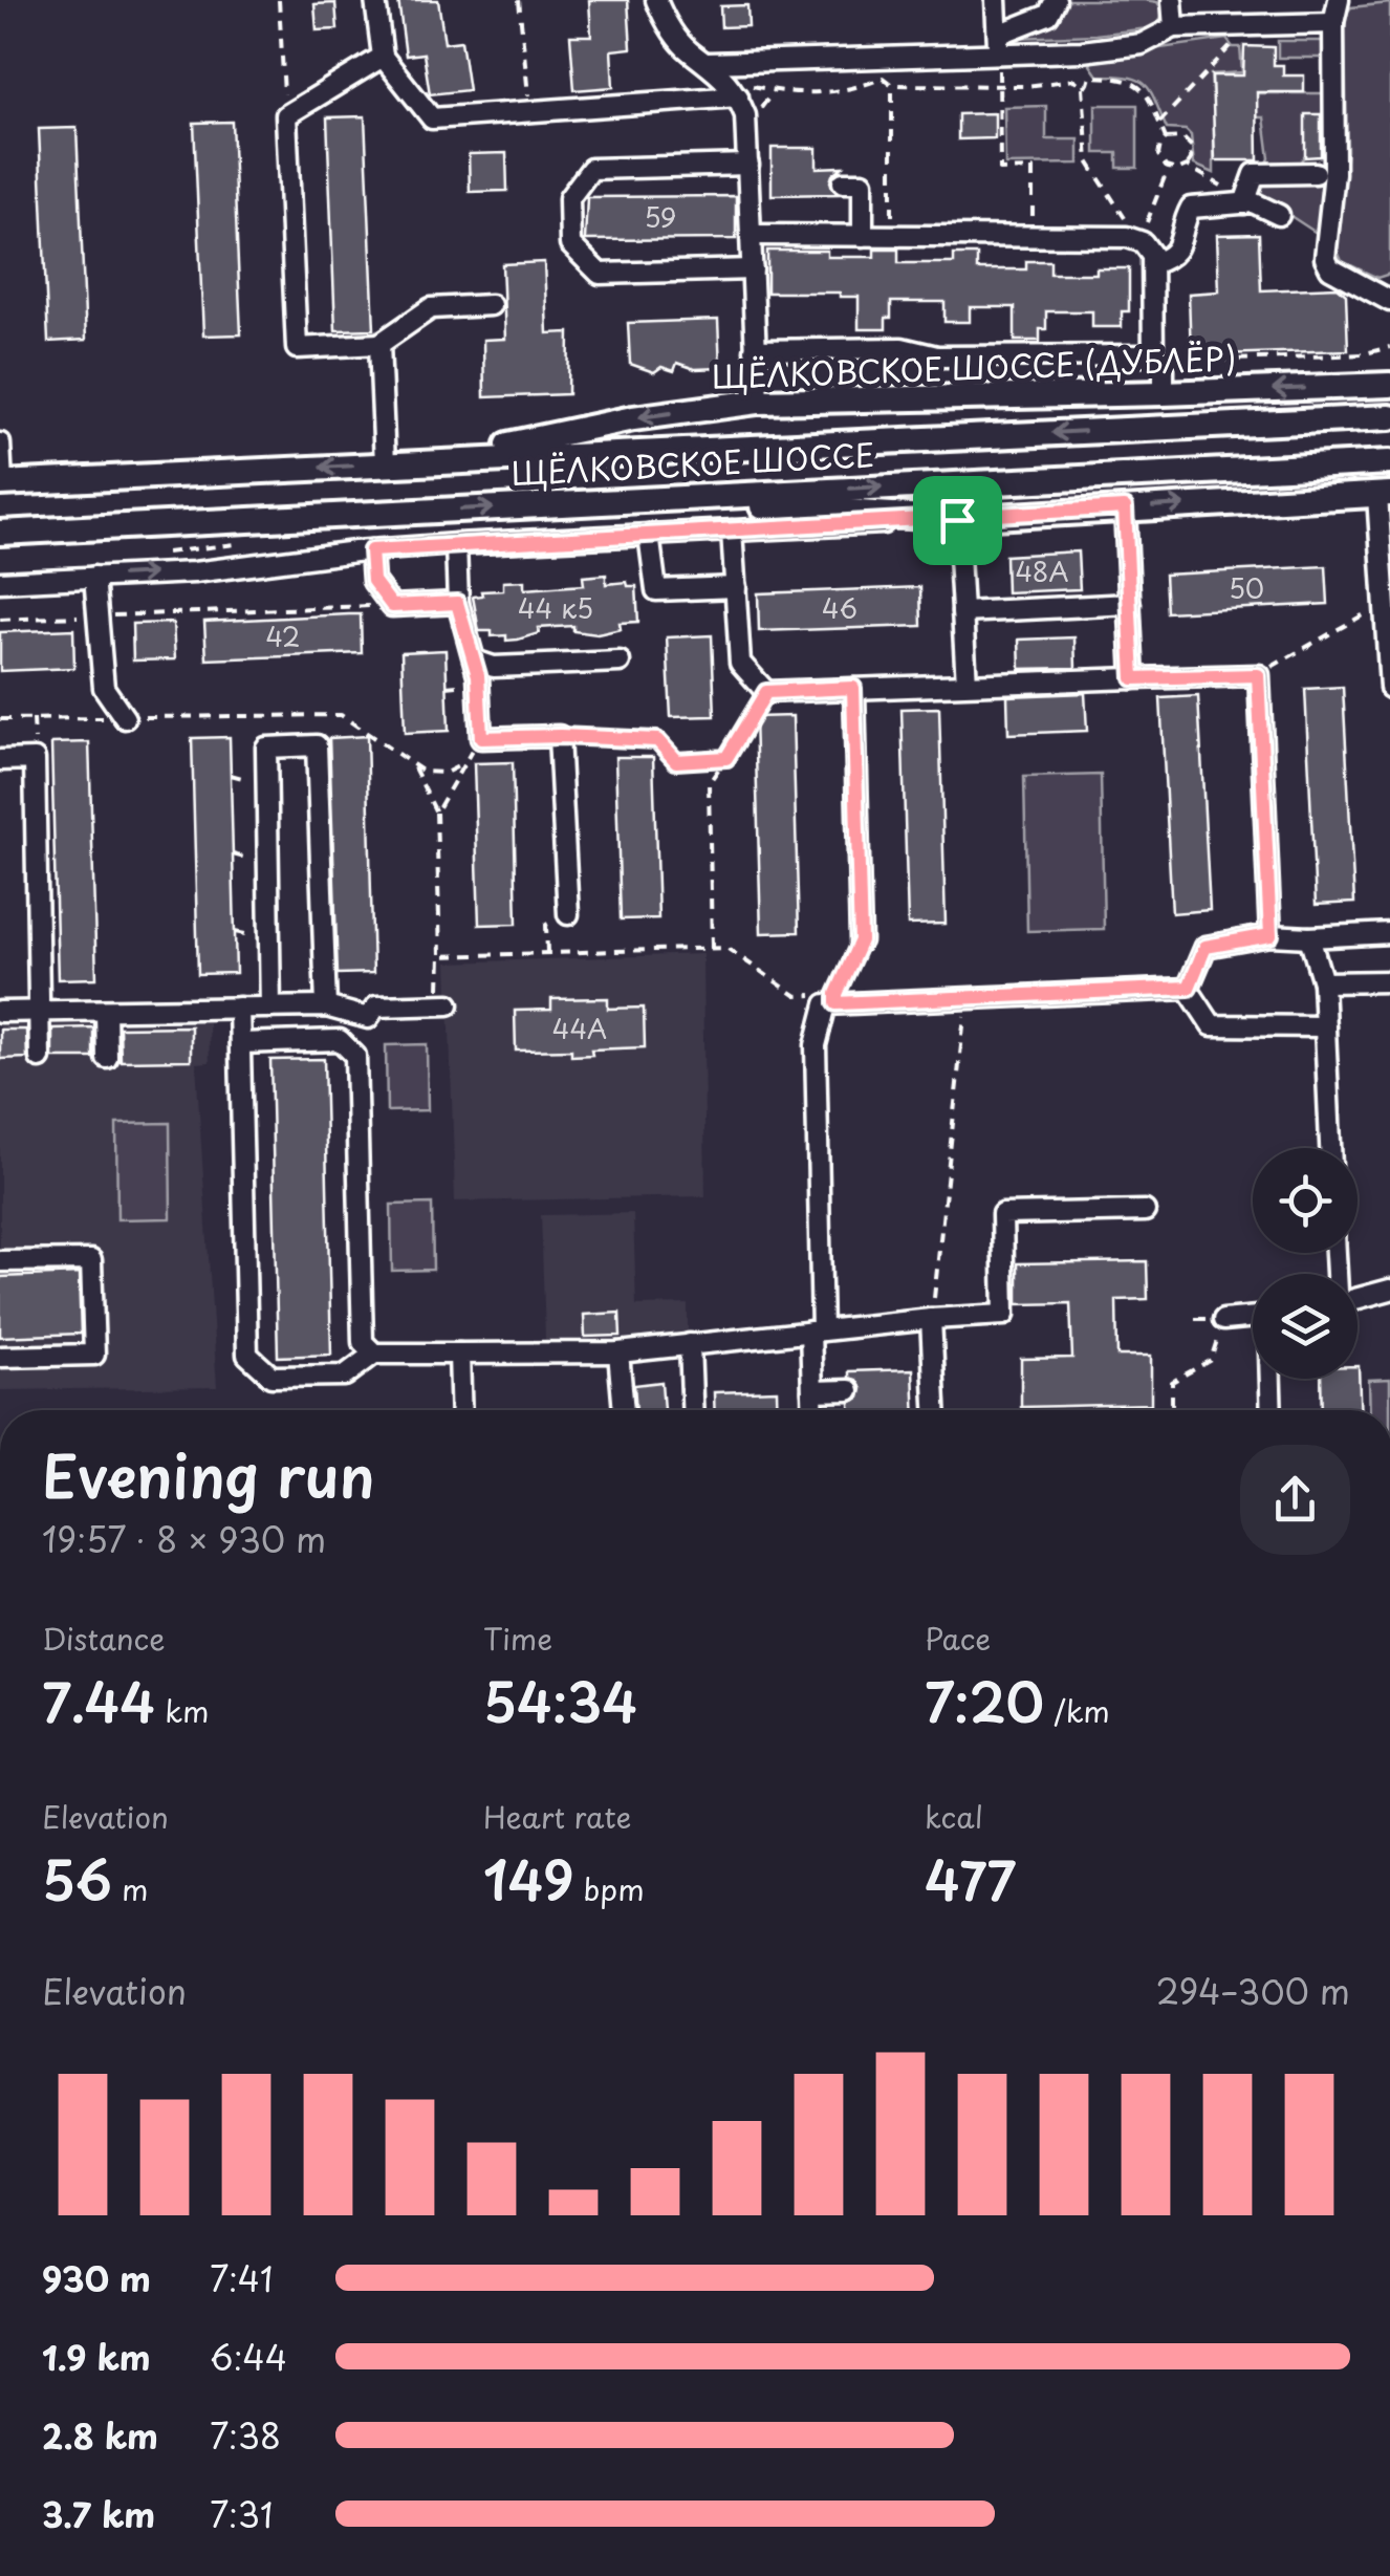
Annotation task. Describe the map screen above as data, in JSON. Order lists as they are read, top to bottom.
{
  "streets": {
    "main road": ["ЩЁЛКОВСКОЕ ШОССЕ (ДУБЛЁР)", "ЩЁЛКОВСКОЕ ШОССЕ"]
  },
  "crossings": [
    ["ЩЁЛКОВСКОЕ ШОССЕ (ДУБЛЁР)", "ЩЁЛКОВСКОЕ ШОССЕ"]
  ],
  "house_numbers": [
    "59",
    "48А",
    "50",
    "44 к5",
    "46",
    "42",
    "44А"
  ],
  "page": {
    "heading": ["Evening run", "19:57 · 8 × 930 m"],
    "stats": [
      ["Distance", "7.44 km"],
      ["Time", "54:34"],
      ["Pace", "7:20 /km"],
      ["Elevation", "56 m"],
      ["Heart rate", "149 bpm"],
      ["kcal", "477"]
    ],
    "chart": ["Elevation", "294–300 m"],
    "list": [
      {
        "name": "930 m",
        "note": "7:41"
      },
      {
        "name": "1.9 km",
        "note": "6:44"
      },
      {
        "name": "2.8 km",
        "note": "7:38"
      },
      {
        "name": "3.7 km",
        "note": "7:31"
      }
    ]
  }
}
